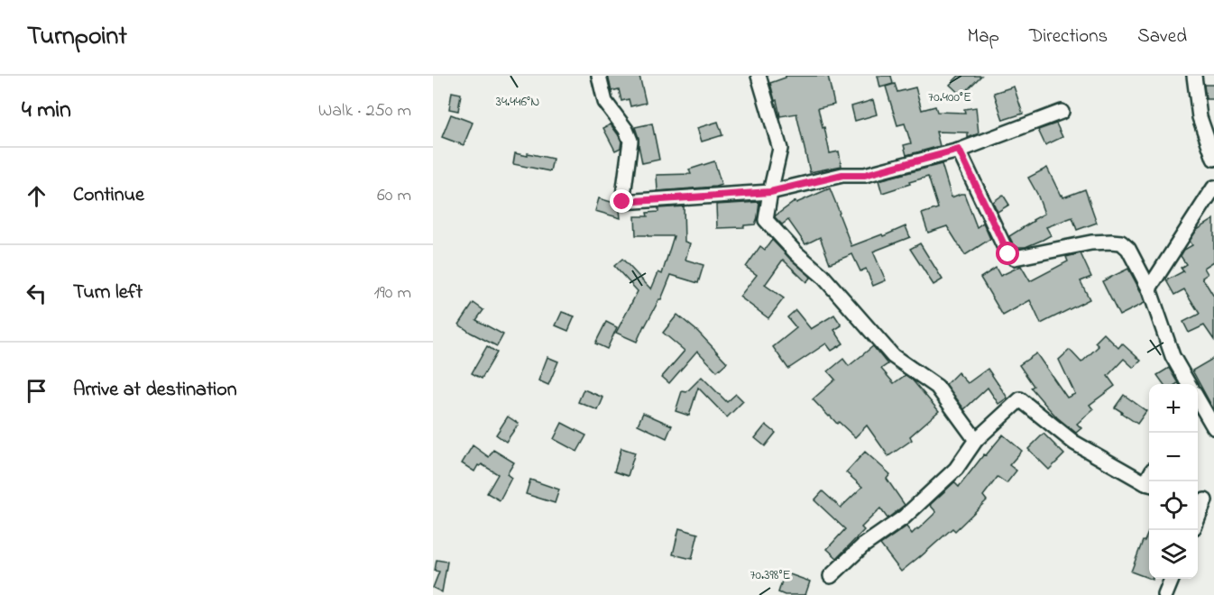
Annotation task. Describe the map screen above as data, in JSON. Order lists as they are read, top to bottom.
{
  "page": {
    "header": "Turnpoint",
    "nav": ["Map", "Directions", "Saved"],
    "heading": ["4 min", "Walk · 250 m"],
    "list": [
      ["Continue", "60 m"],
      ["Turn left", "190 m"],
      "Arrive at destination"
    ],
    "map_buttons": ["+", "−"]
  },
  "coordinates": ["70.400°E", "34.446°N", "70.398°E"]
}
